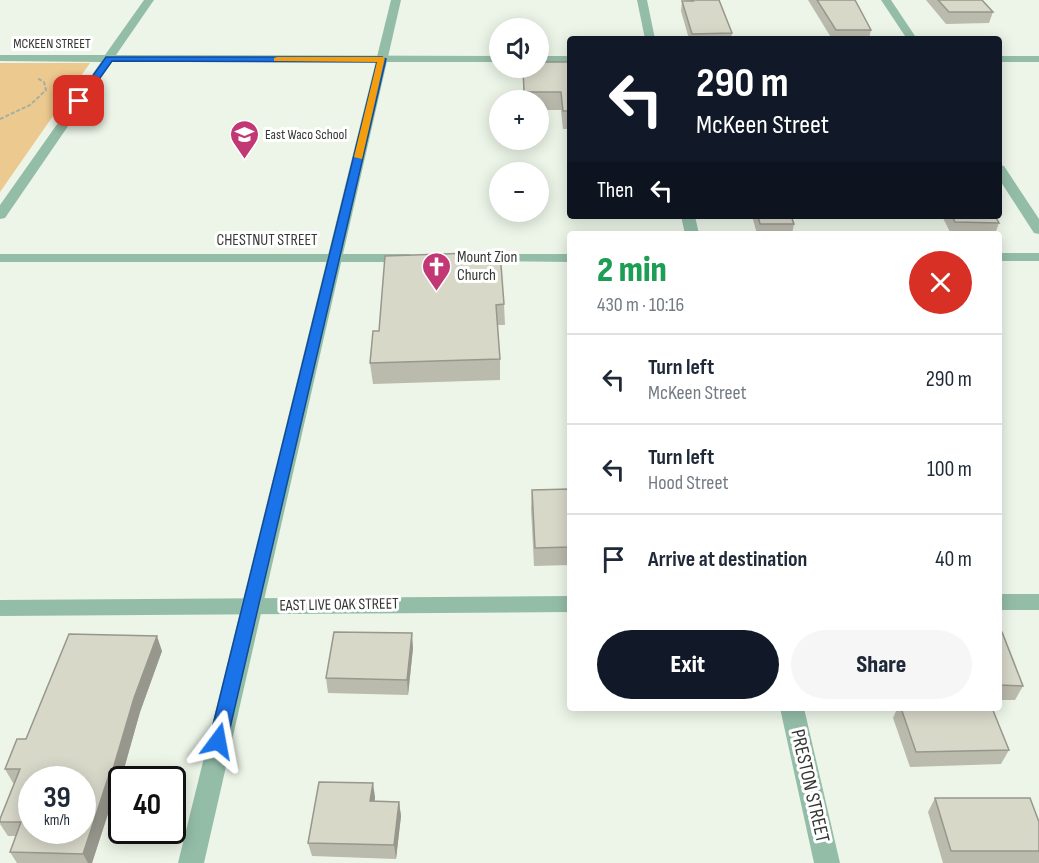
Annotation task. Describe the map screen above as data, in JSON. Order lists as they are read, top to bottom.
{
  "streets": {
    "street": [
      "MCKEEN STREET",
      "CHESTNUT STREET",
      "EAST LIVE OAK STREET",
      "PRESTON STREET"
    ]
  },
  "places": {
    "school or university": ["East Waco School"],
    "church": ["Mount Zion Church"]
  },
  "page": {
    "map_buttons": ["+", "−"],
    "turn": ["290 m", "McKeen Street"],
    "then": "Then",
    "heading": ["2 min", "430 m · 10:16"],
    "list": [
      {
        "name": "Turn left",
        "note": "McKeen Street",
        "value": "290 m"
      },
      {
        "name": "Turn left",
        "note": "Hood Street",
        "value": "100 m"
      },
      {
        "name": "Arrive at destination",
        "value": "40 m"
      }
    ],
    "buttons": ["Exit", "Share"],
    "speed": "39 km/h",
    "limit": "40"
  }
}
